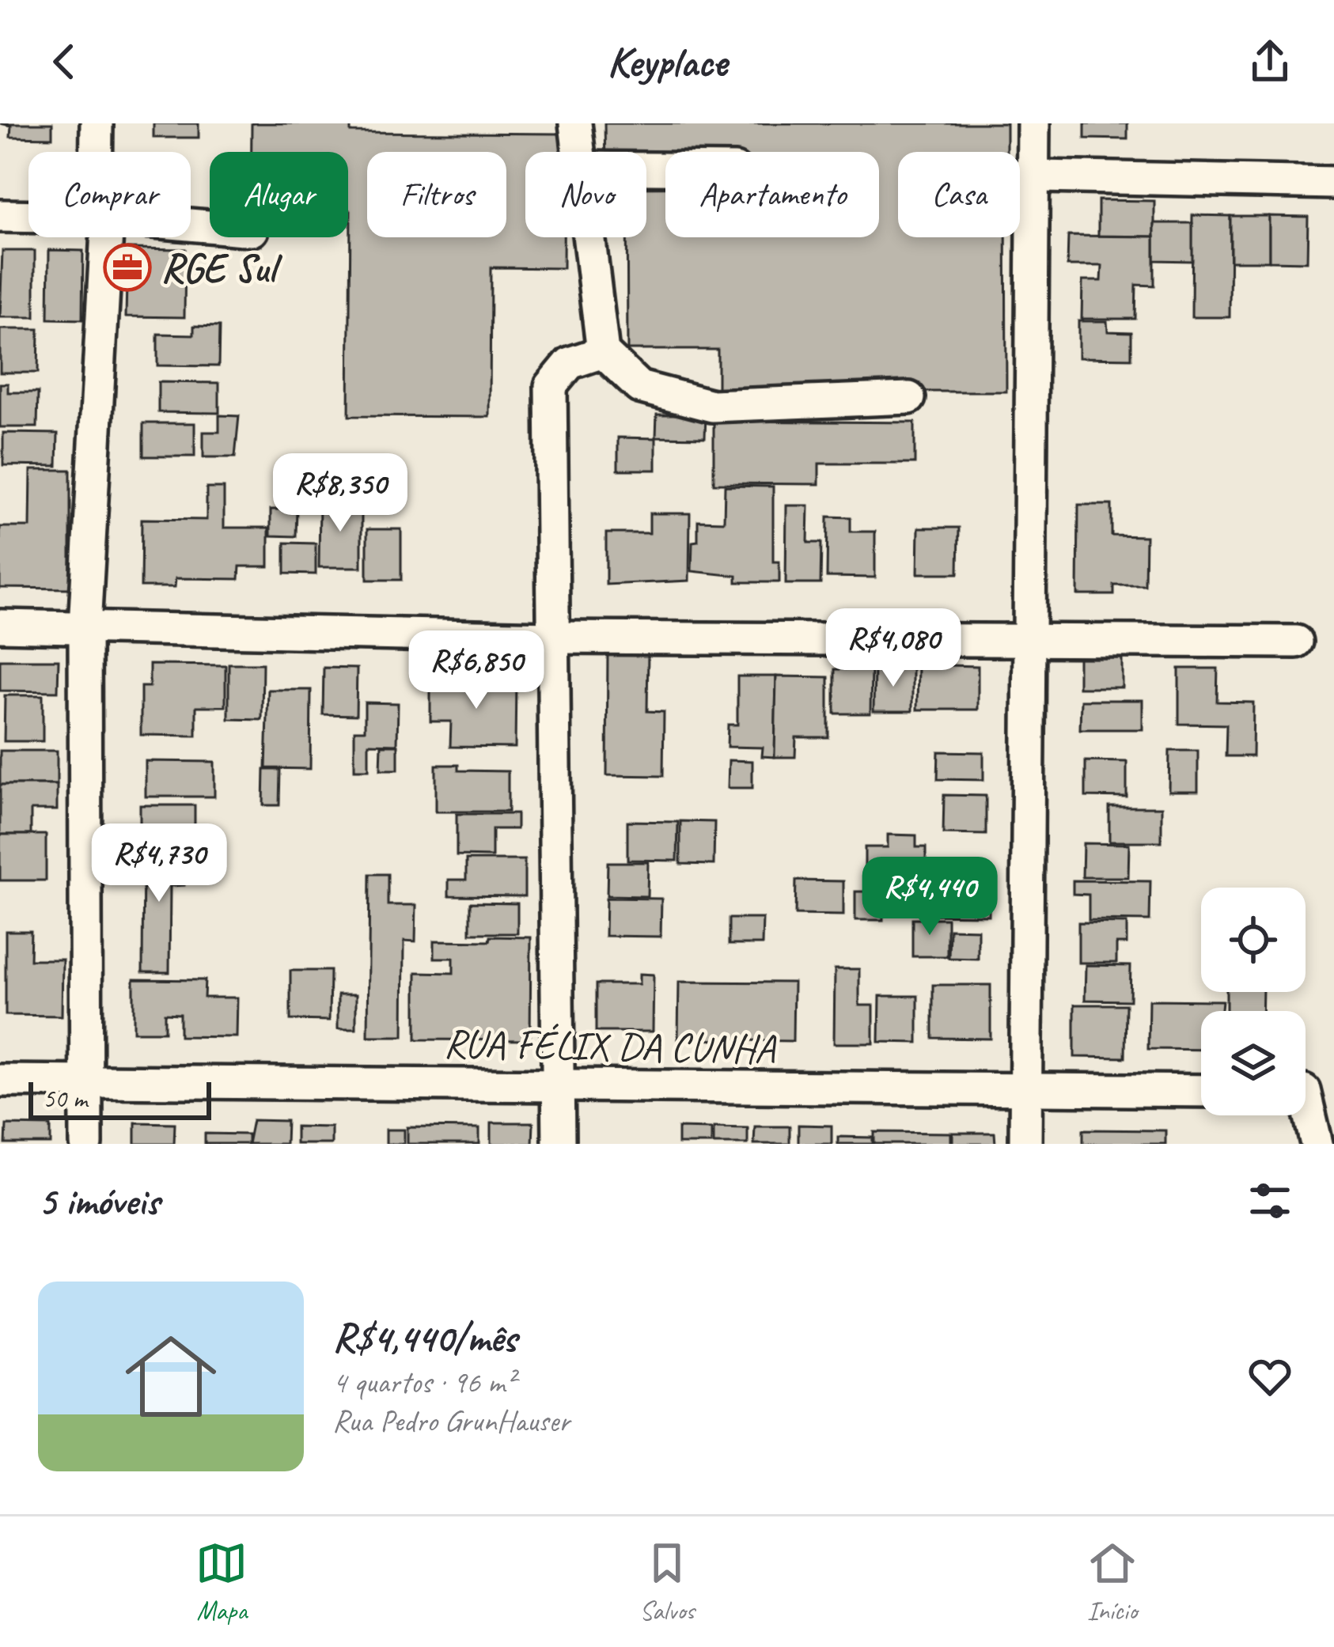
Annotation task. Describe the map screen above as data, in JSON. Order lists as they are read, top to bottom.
{
  "streets": {
    "street": ["RUA FÉLIX DA CUNHA"]
  },
  "places": {
    "office": ["RGE Sul"]
  },
  "scale_bar": "50 m",
  "page": {
    "header": "Keyplace",
    "chip": [
      "Comprar",
      "Alugar",
      "Filtros",
      "Novo",
      "Apartamento",
      "Casa"
    ],
    "price": [
      "R$8,350",
      "R$4,080",
      "R$6,850",
      "R$4,730",
      "R$4,440"
    ],
    "scale": "50 m",
    "heading": "5 imóveis",
    "list": [
      {
        "name": "R$4,440/mês",
        "note": "4 quartos · 96 m² · Rua Pedro GrunHauser"
      }
    ],
    "tabs": ["Mapa", "Salvos", "Início"]
  }
}
